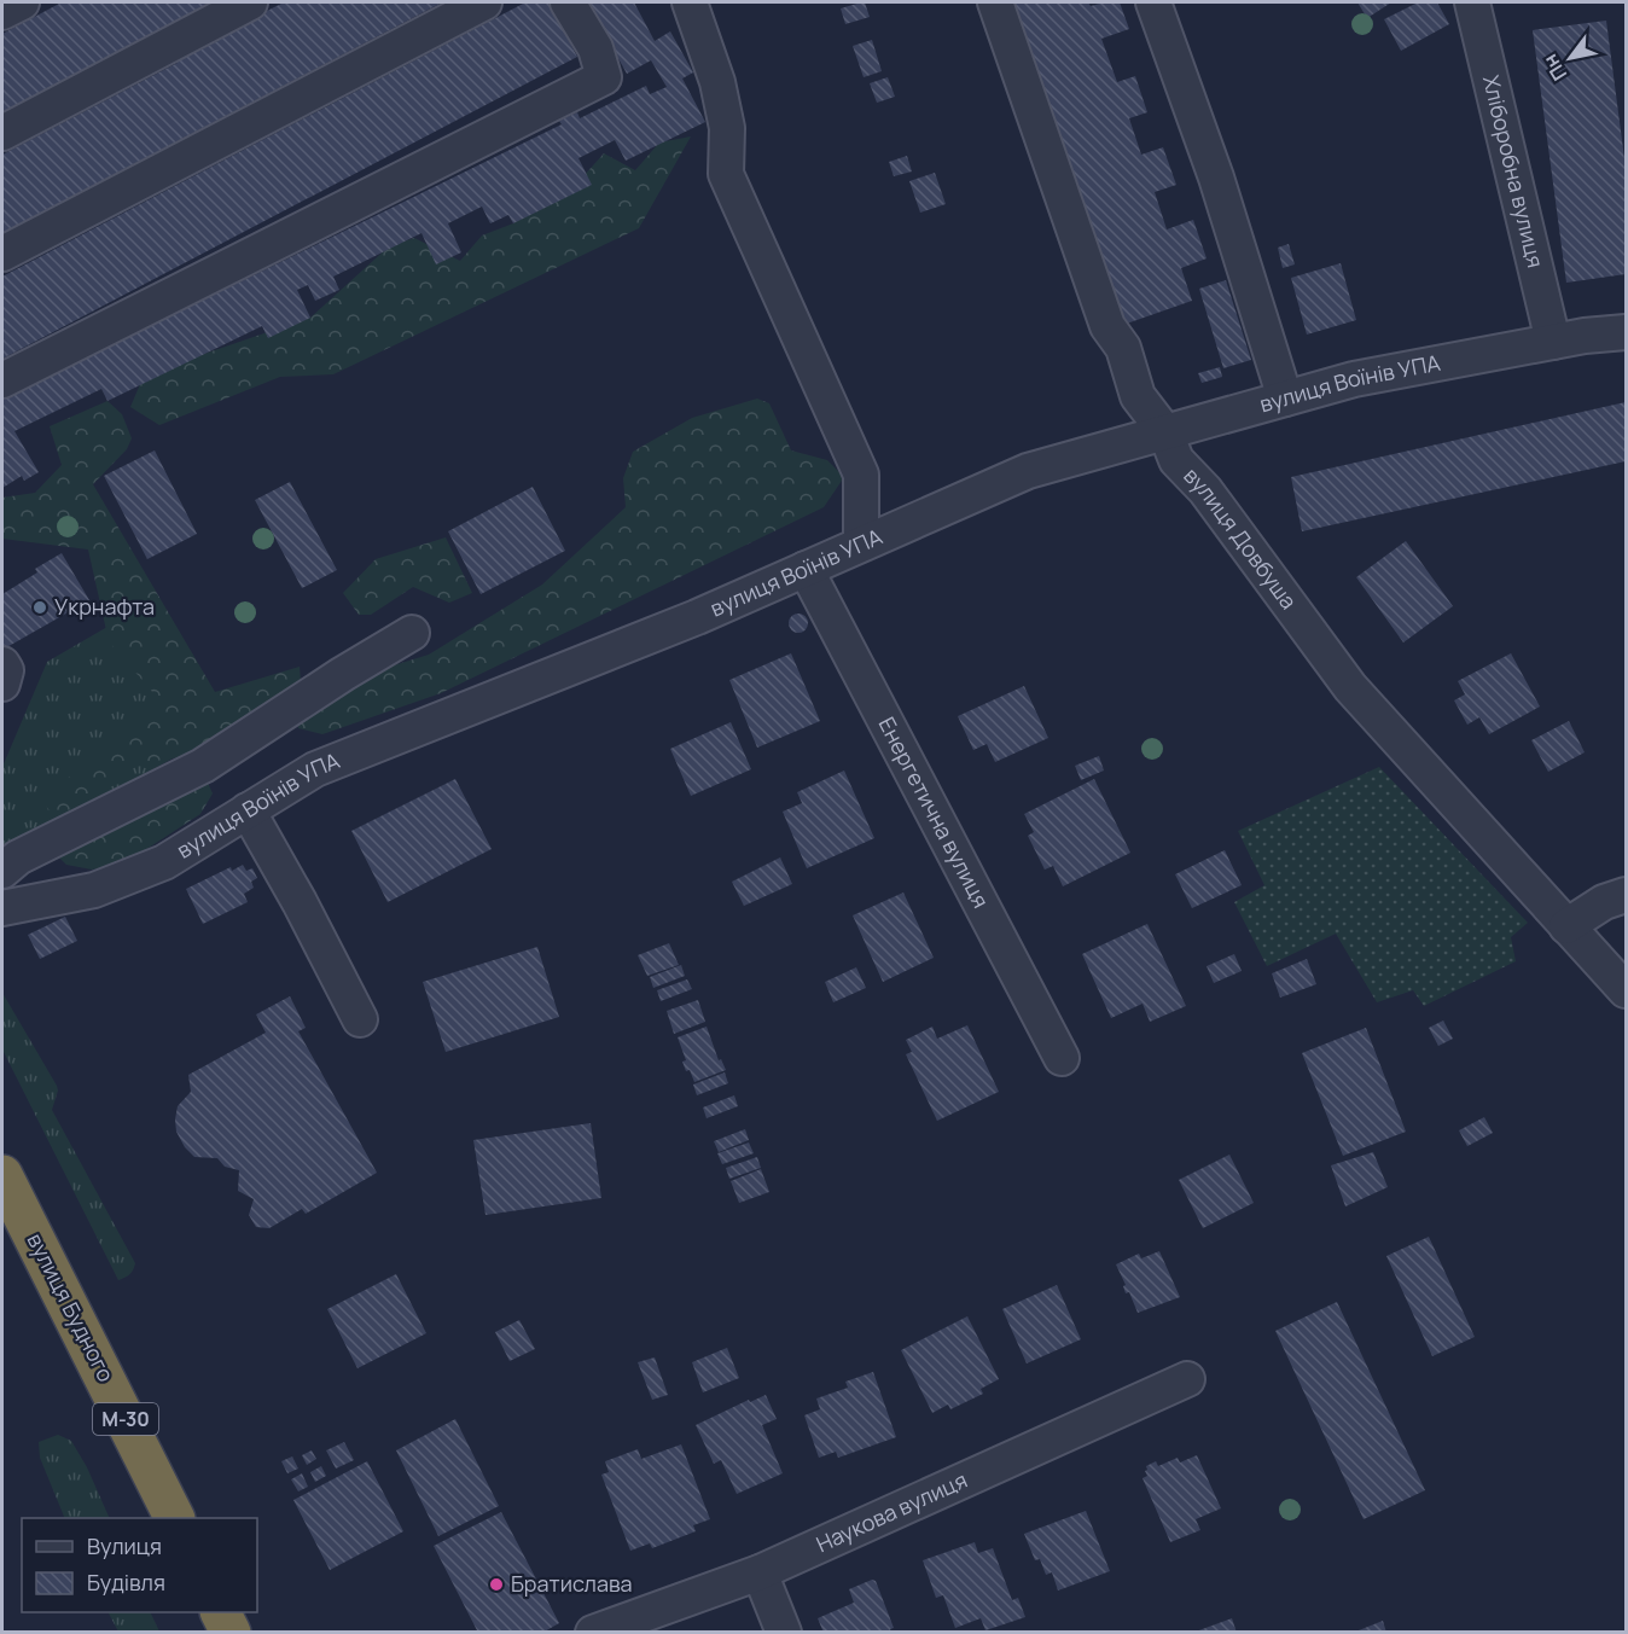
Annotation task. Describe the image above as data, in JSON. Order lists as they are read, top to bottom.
{
  "streets": {
    "highway": ["вулиця Будного", "М-30"],
    "street": [
      "Хліборобна вулиця",
      "вулиця Воїнів УПА",
      "вулиця Довбуша",
      "Енергетична вулиця",
      "Наукова вулиця"
    ]
  },
  "crossings": [
    ["Хліборобна вулиця", "вулиця Воїнів УПА"],
    ["вулиця Воїнів УПА", "вулиця Довбуша"],
    ["вулиця Воїнів УПА", "Енергетична вулиця"]
  ],
  "places": ["Укрнафта", "Братислава"],
  "legend": ["Вулиця", "Будівля"],
  "north": "bottom left"
}
